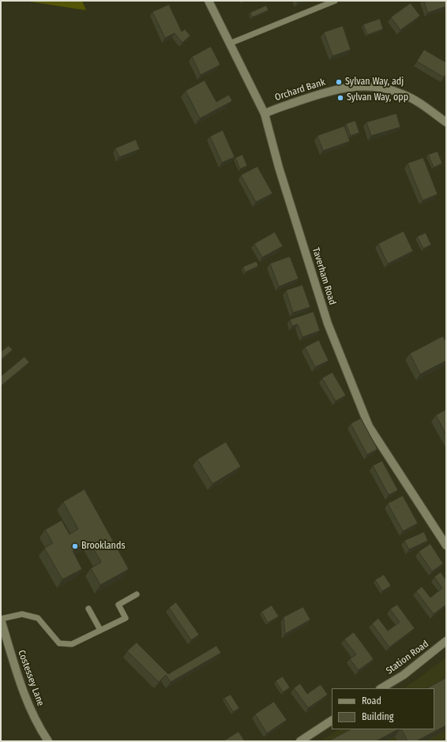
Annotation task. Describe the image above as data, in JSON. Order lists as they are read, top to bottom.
{
  "streets": {
    "street": [
      "Orchard Bank",
      "Taverham Road",
      "Station Road",
      "Costessey Lane"
    ]
  },
  "crossings": [
    ["Orchard Bank", "Taverham Road"]
  ],
  "places": ["Sylvan Way, adj", "Sylvan Way, opp", "Brooklands"],
  "legend": ["Road", "Building"]
}
